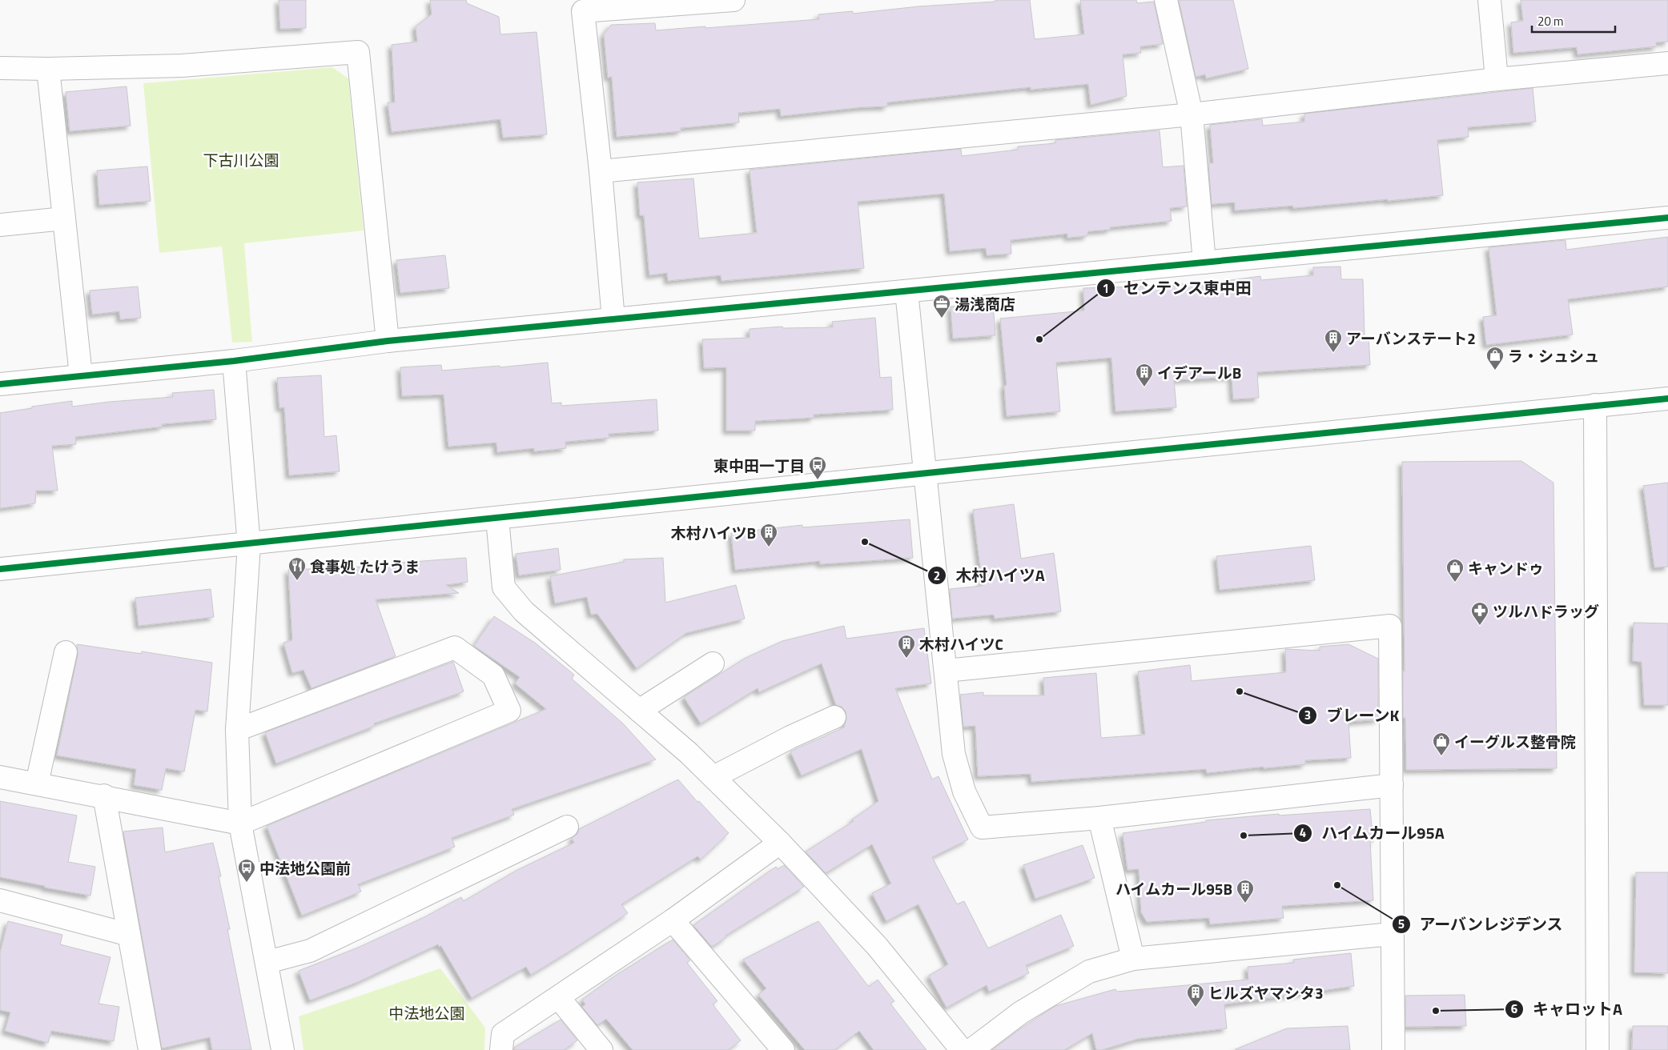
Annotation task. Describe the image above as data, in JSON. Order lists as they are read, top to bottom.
{
  "parks": ["下古川公園", "中法地公園"],
  "places": {
    "office": ["湯浅商店"],
    "other": [
      "センテンス東中田",
      "木村ハイツA",
      "ブレーンK",
      "ハイムカール95A",
      "アーバンレジデンス",
      "キャロットA"
    ],
    "building": [
      "アーバンステート2",
      "イデアールB",
      "木村ハイツB",
      "木村ハイツC",
      "ハイムカール95B",
      "ヒルズヤマシタ3"
    ],
    "shop": ["ラ・シュシュ", "キャンドゥ", "イーグルス整骨院"],
    "bus stop": ["東中田一丁目", "中法地公園前"],
    "restaurant": ["食事処 たけうま"],
    "pharmacy": ["ツルハドラッグ"]
  },
  "scale_bar": "20 m"
}
